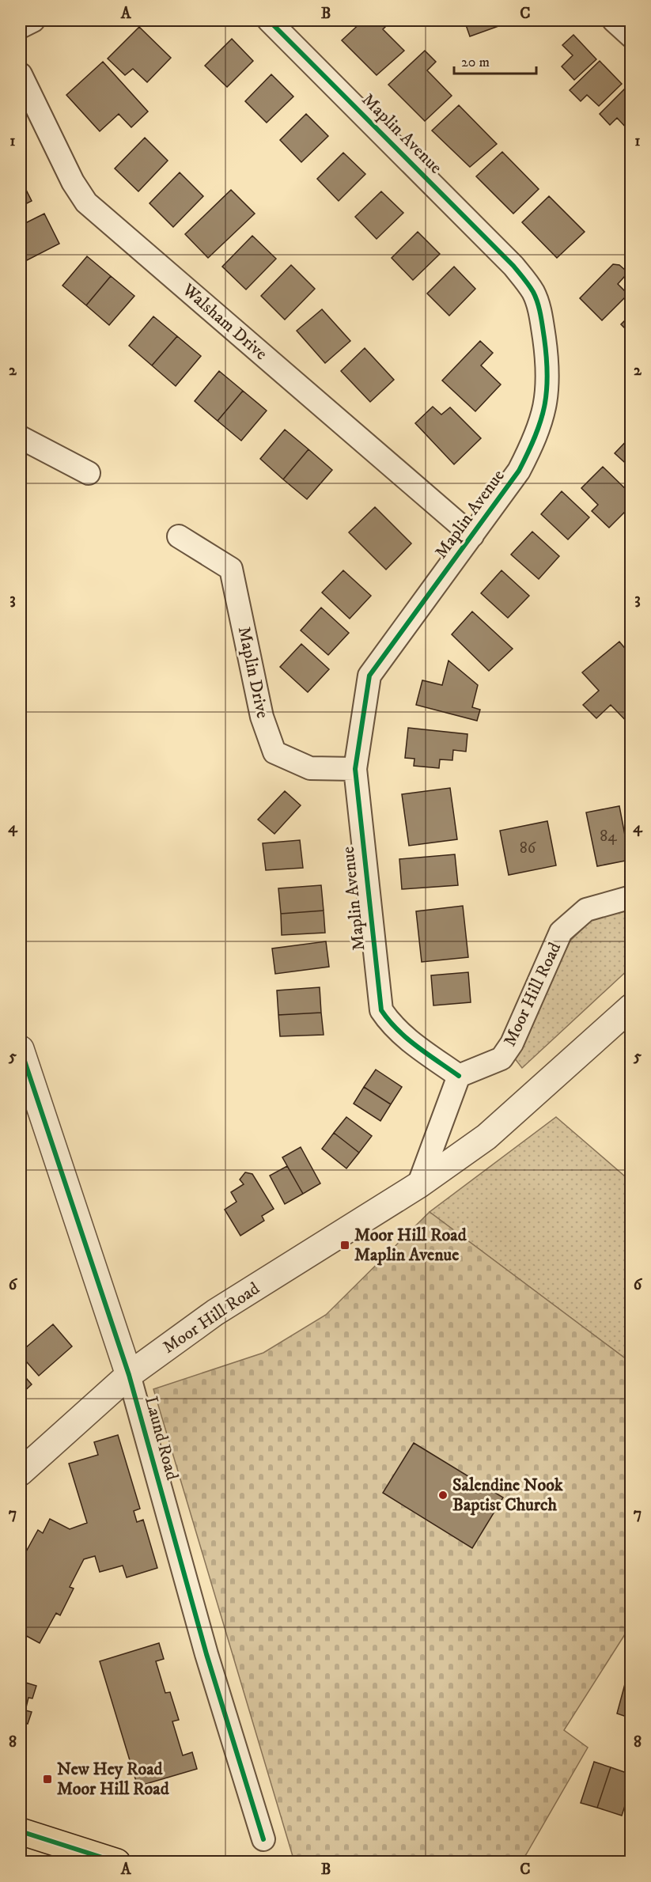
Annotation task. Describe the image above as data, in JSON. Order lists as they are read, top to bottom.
{
  "streets": {
    "street": [
      "Maplin Avenue",
      "Walsham Drive",
      "Maplin Drive",
      "Moor Hill Road",
      "Laund Road"
    ]
  },
  "crossings": [
    ["Maplin Avenue", "Walsham Drive"],
    ["Maplin Avenue", "Maplin Drive"],
    ["Maplin Avenue", "Moor Hill Road"],
    ["Moor Hill Road", "Laund Road"]
  ],
  "places": {
    "transit": ["Moor Hill Road Maplin Avenue", "New Hey Road Moor Hill Road"],
    "other": ["Salendine Nook Baptist Church"]
  },
  "house_numbers": ["84", "86"],
  "scale_bar": "20 m",
  "grid": {
    "columns": ["A", "B", "C"],
    "rows": [
      "1",
      "2",
      "3",
      "4",
      "5",
      "6",
      "7",
      "8"
    ]
  }
}
